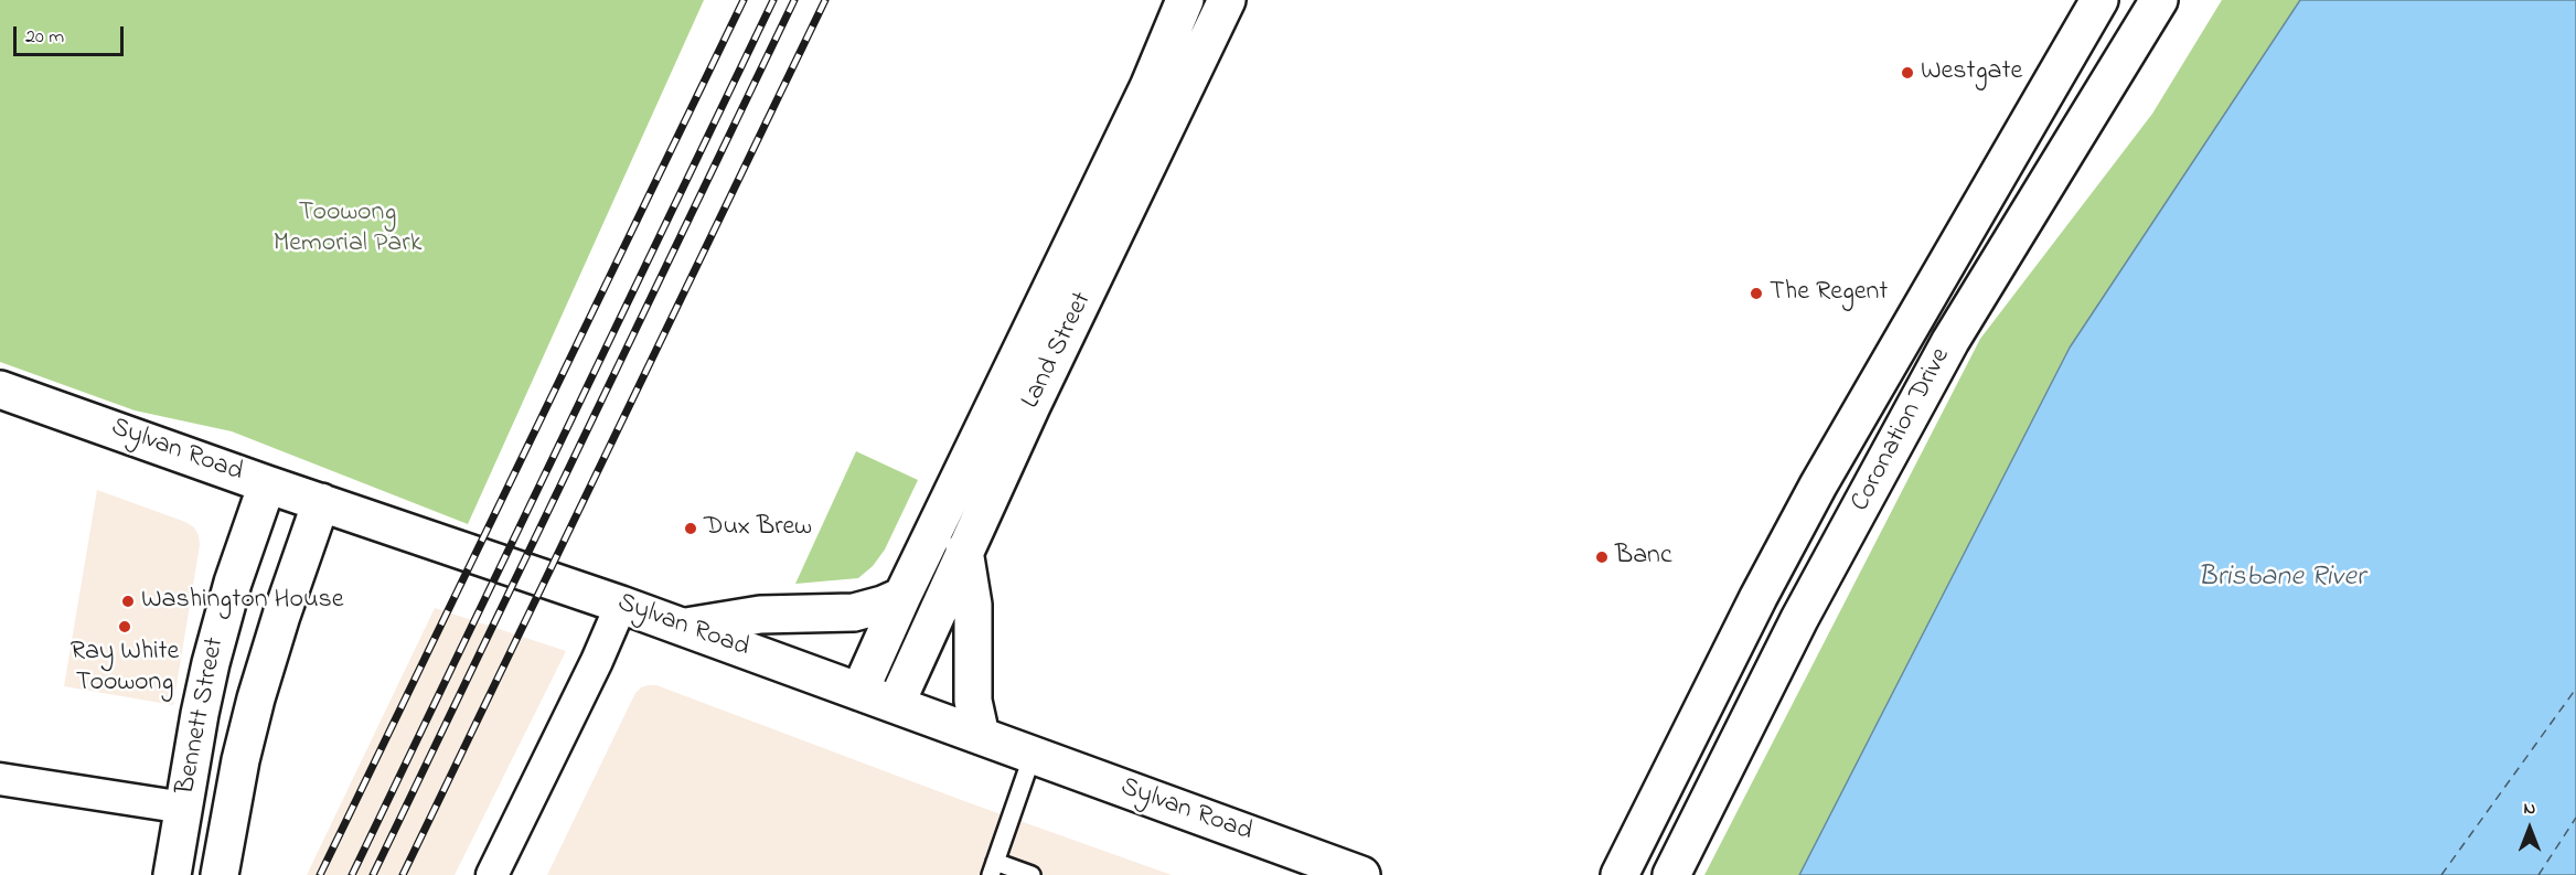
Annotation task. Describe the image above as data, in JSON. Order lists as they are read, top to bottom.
{
  "streets": {
    "main road": [
      "Land Street",
      "Coronation Drive",
      "Sylvan Road",
      "Bennett Street"
    ]
  },
  "crossings": [
    ["Land Street", "Sylvan Road"],
    ["Sylvan Road", "Bennett Street"]
  ],
  "water": ["Brisbane River"],
  "parks": ["Toowong Memorial Park"],
  "places": [
    "Westgate",
    "The Regent",
    "Dux Brew",
    "Banc",
    "Washington House",
    "Ray White Toowong"
  ],
  "scale_bar": "20 m",
  "north": "top"
}
